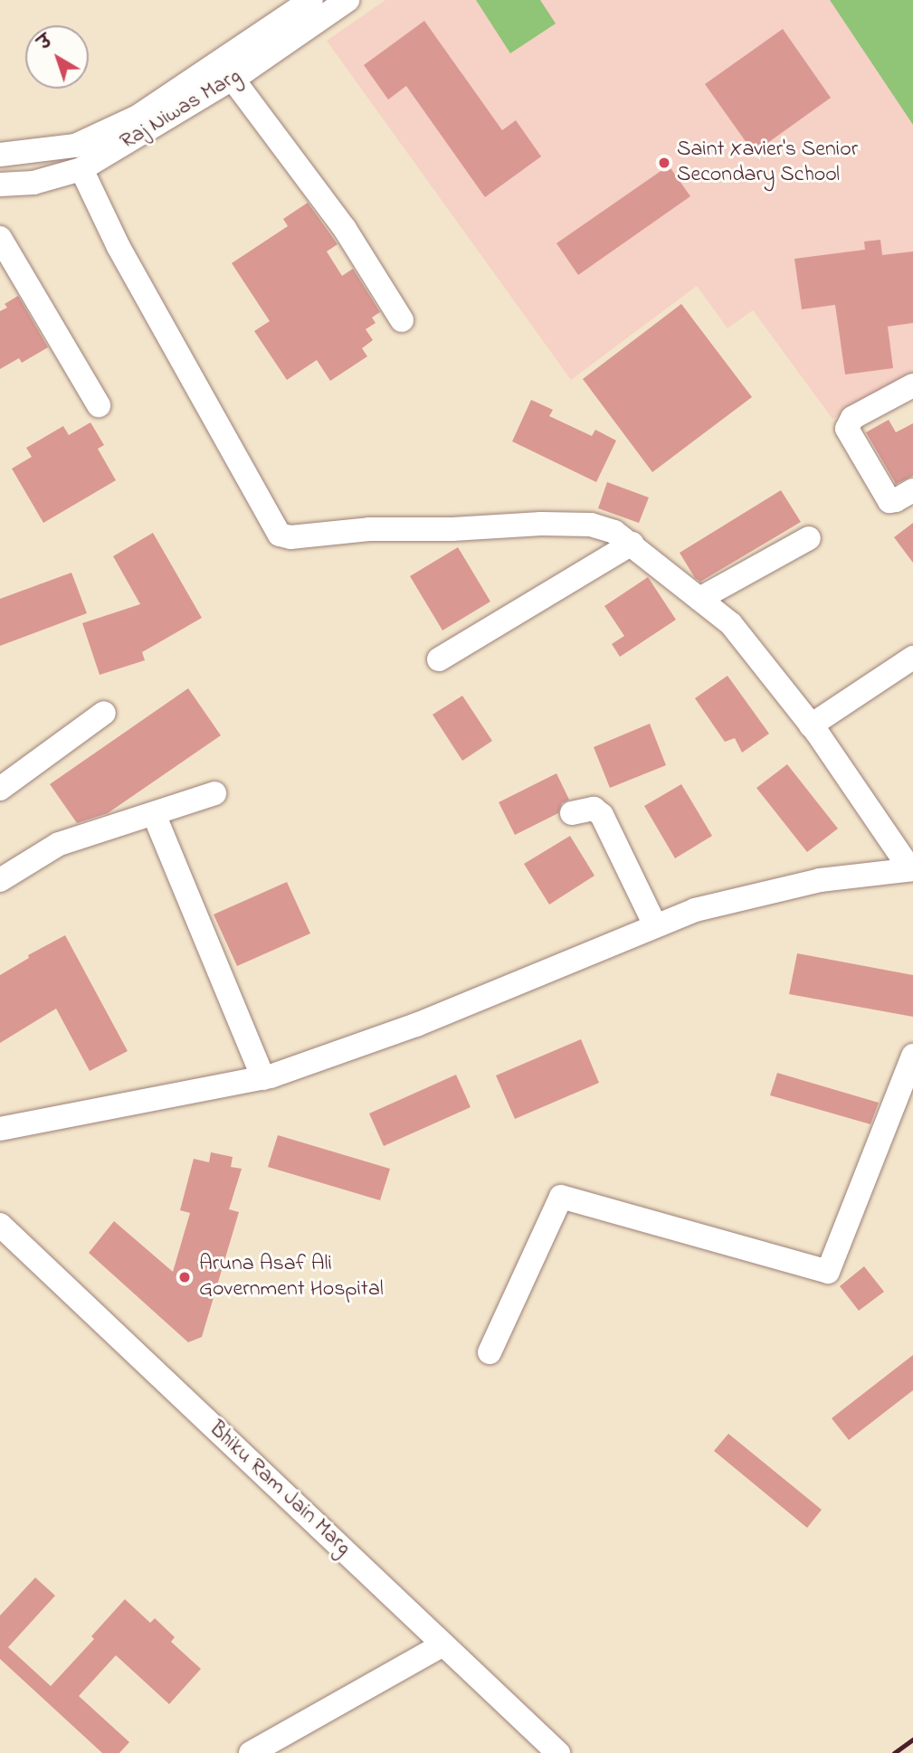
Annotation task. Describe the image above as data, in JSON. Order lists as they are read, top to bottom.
{
  "streets": {
    "street": ["Raj Niwas Marg", "Bhiku Ram Jain Marg"]
  },
  "places": ["Saint Xavier's Senior Secondary School", "Aruna Asaf Ali Government Hospital"],
  "north": "top left"
}
